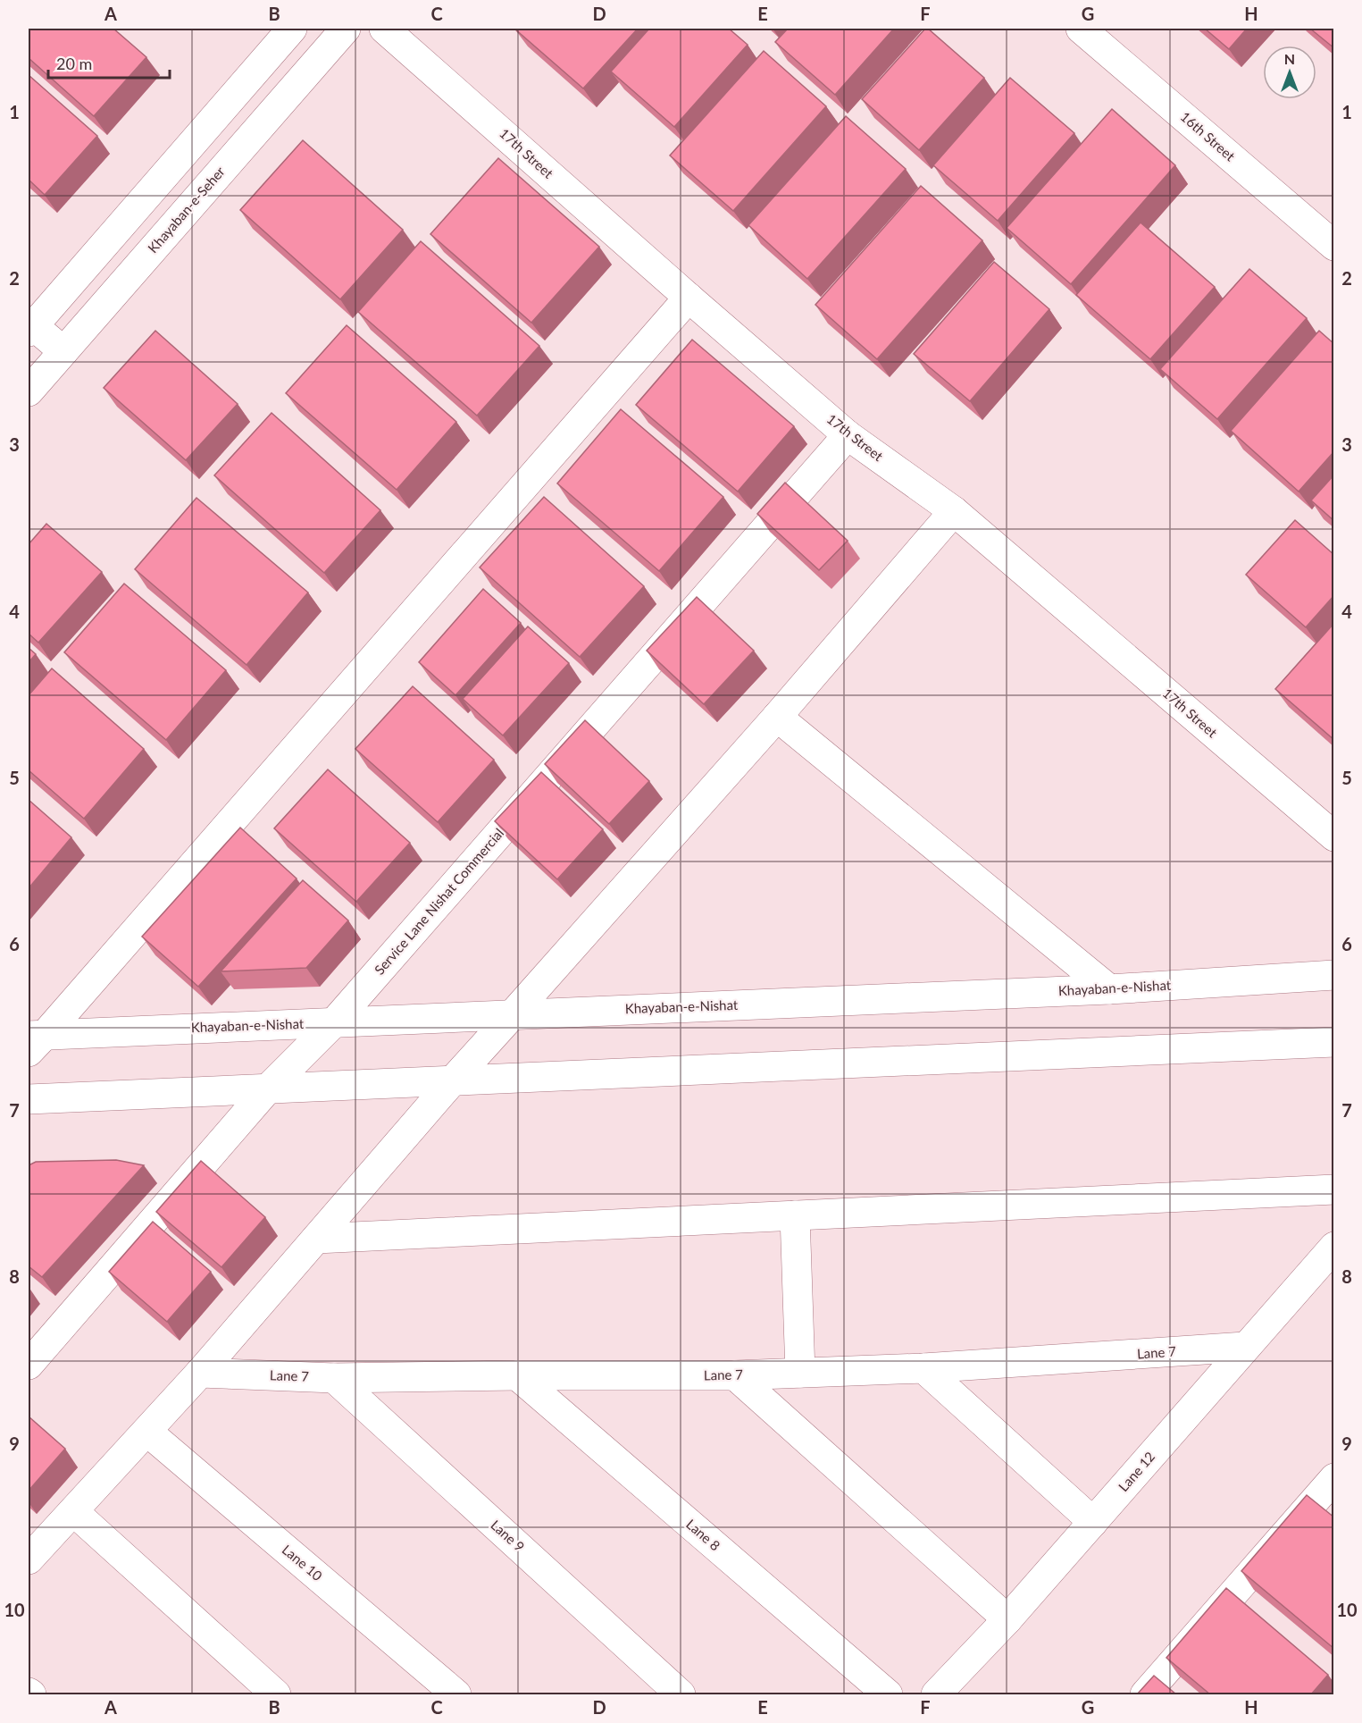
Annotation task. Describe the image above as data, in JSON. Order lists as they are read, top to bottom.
{
  "streets": {
    "street": [
      "16th Street",
      "17th Street",
      "Khayaban-e-Seher",
      "Service Lane Nishat Commercial",
      "Khayaban-e-Nishat",
      "Lane 7",
      "Lane 12",
      "Lane 8",
      "Lane 9",
      "Lane 10"
    ]
  },
  "crossings": [
    ["17th Street", "Service Lane Nishat Commercial"],
    ["Service Lane Nishat Commercial", "Khayaban-e-Nishat"],
    ["Lane 7", "Lane 12"],
    ["Lane 7", "Lane 8"],
    ["Lane 7", "Lane 9"]
  ],
  "scale_bar": "20 m",
  "north": "top",
  "grid": {
    "columns": [
      "A",
      "B",
      "C",
      "D",
      "E",
      "F",
      "G",
      "H"
    ],
    "rows": [
      "1",
      "2",
      "3",
      "4",
      "5",
      "6",
      "7",
      "8",
      "9",
      "10"
    ]
  }
}
